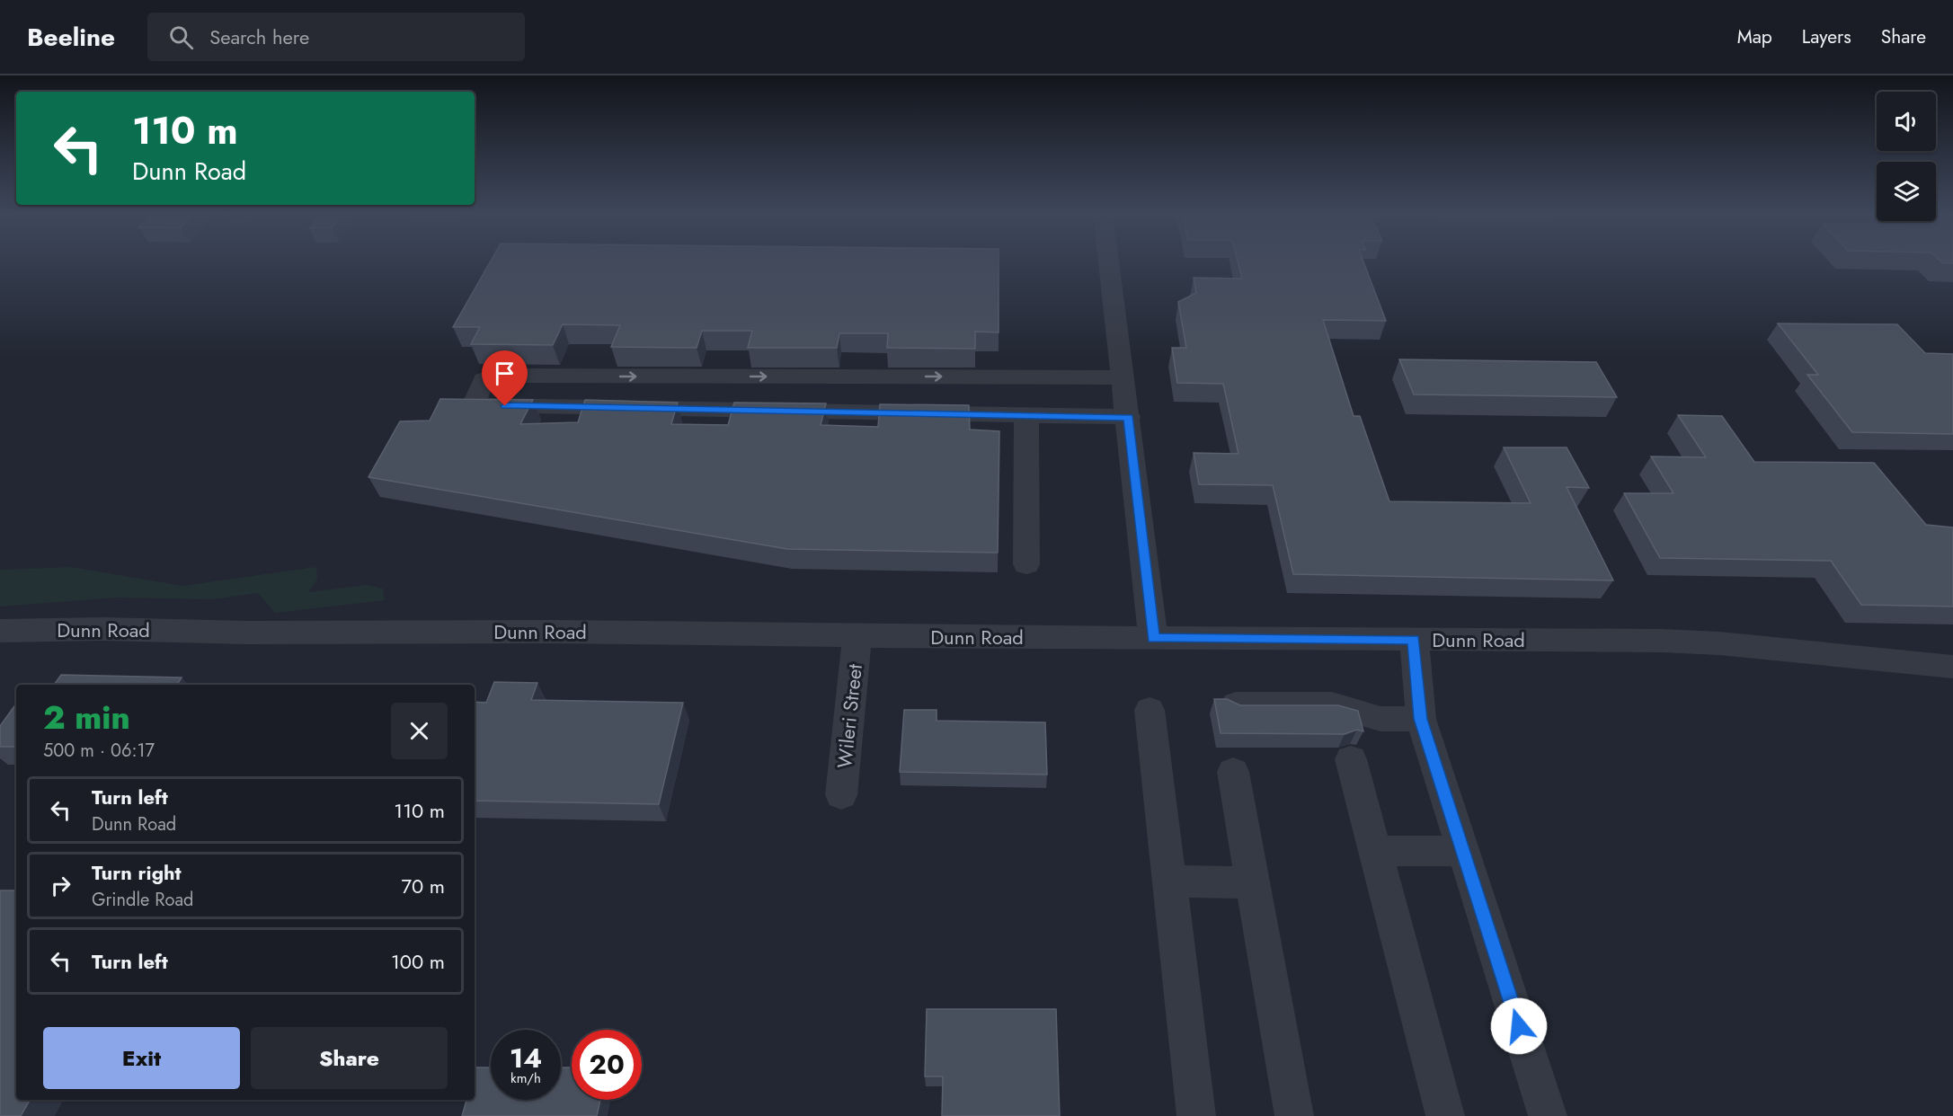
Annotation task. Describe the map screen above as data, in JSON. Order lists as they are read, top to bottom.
{
  "streets": {
    "street": ["Dunn Road", "Wileri Street"]
  },
  "crossings": [
    ["Dunn Road", "Wileri Street"]
  ],
  "page": {
    "header": "Beeline",
    "search": "Search here",
    "nav": ["Map", "Layers", "Share"],
    "turn": ["110 m", "Dunn Road"],
    "heading": ["2 min", "500 m · 06:17"],
    "list": [
      {
        "name": "Turn left",
        "note": "Dunn Road",
        "value": "110 m"
      },
      {
        "name": "Turn right",
        "note": "Grindle Road",
        "value": "70 m"
      },
      {
        "name": "Turn left",
        "value": "100 m"
      }
    ],
    "buttons": ["Exit", "Share"],
    "speed": "14 km/h",
    "limit": "20"
  }
}
